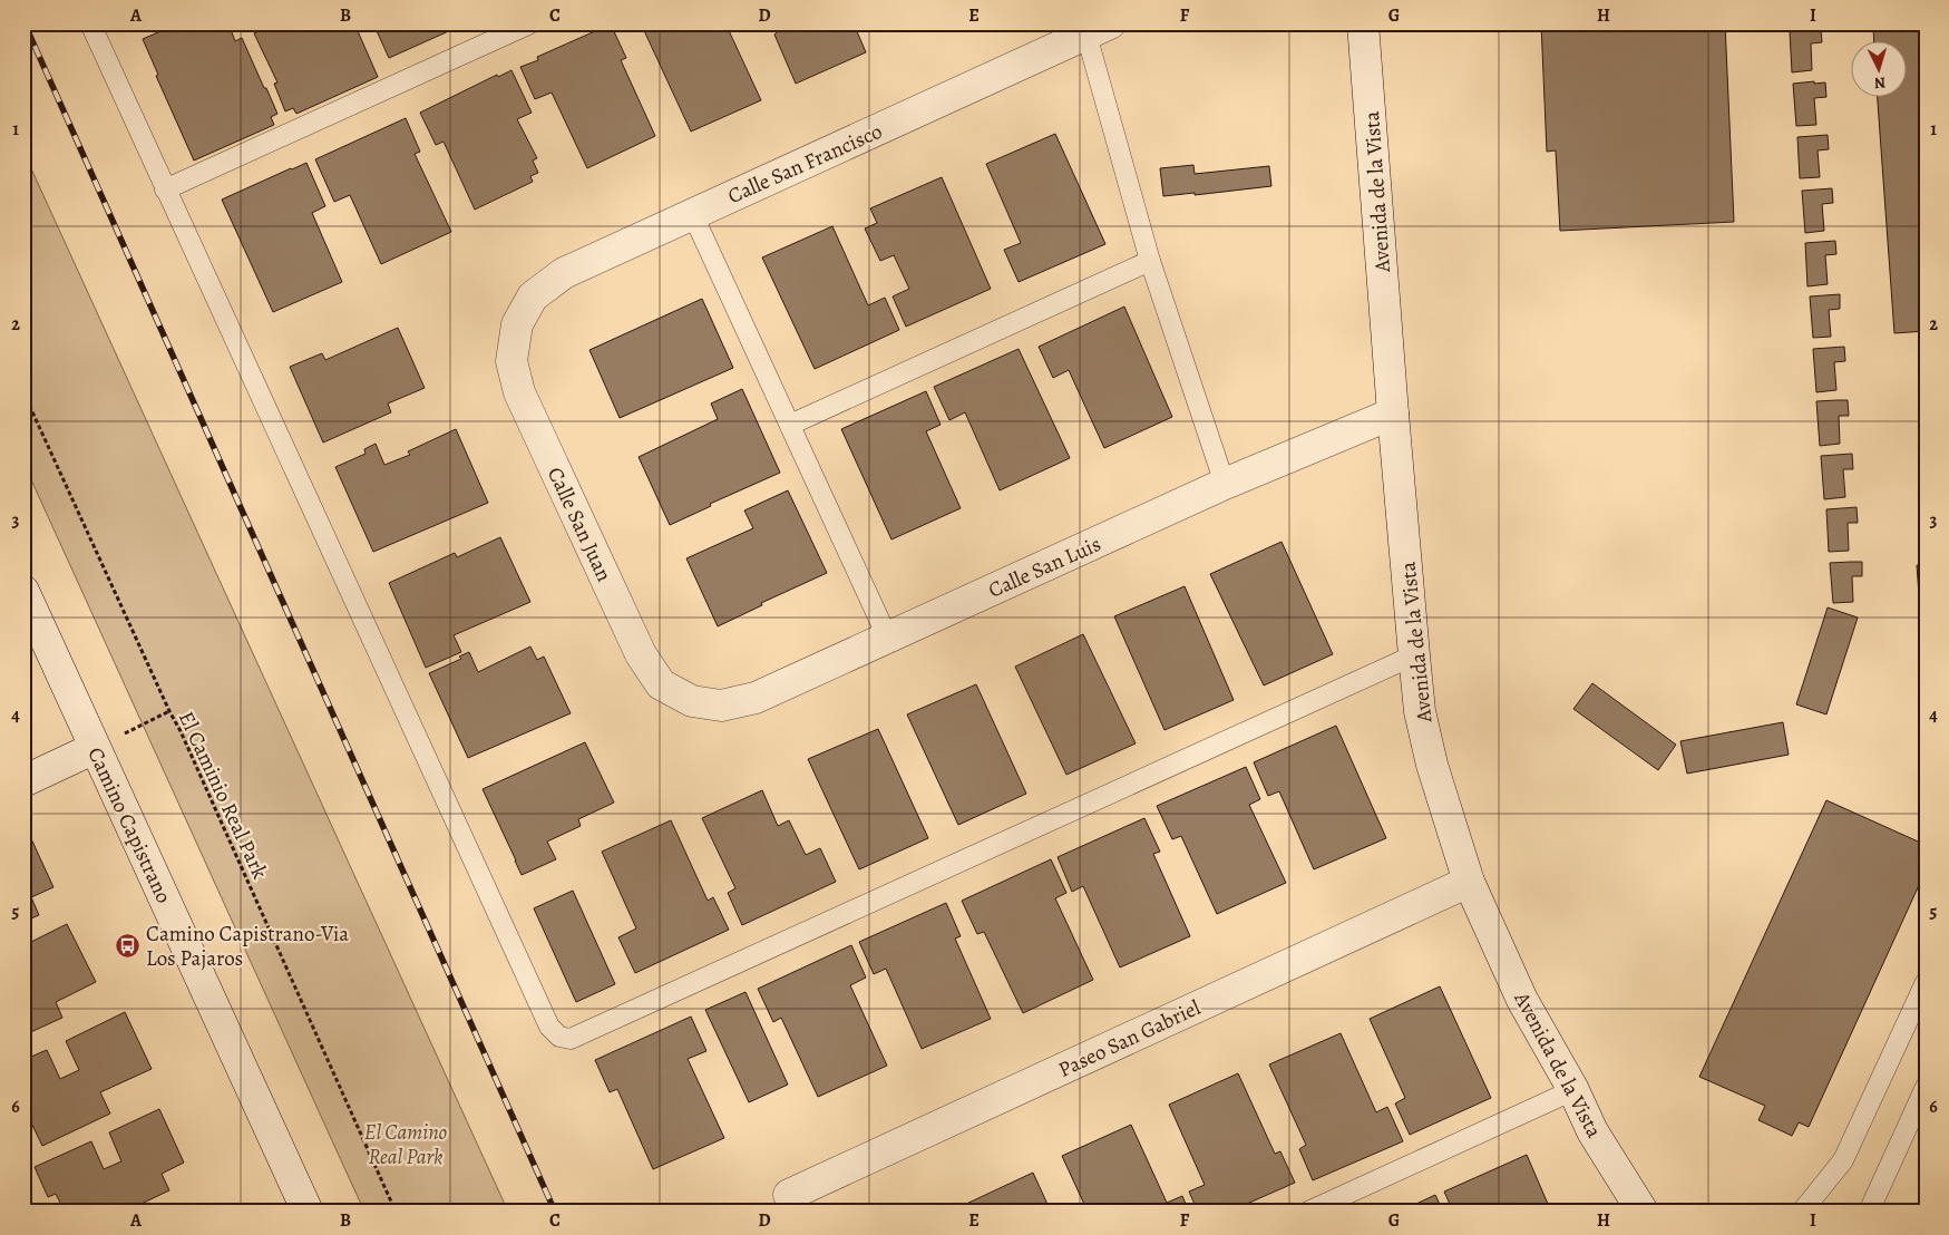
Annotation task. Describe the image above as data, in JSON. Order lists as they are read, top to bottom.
{
  "streets": {
    "street": [
      "Calle San Francisco",
      "Avenida de la Vista",
      "Calle San Juan",
      "Calle San Luis",
      "Camino Capistrano",
      "Paseo San Gabriel"
    ],
    "path": ["El Caminio Real Park"]
  },
  "crossings": [
    ["Calle San Francisco", "Calle San Juan"],
    ["Avenida de la Vista", "Calle San Luis"],
    ["Avenida de la Vista", "Paseo San Gabriel"],
    ["Calle San Juan", "Calle San Luis"]
  ],
  "parks": ["El Camino Real Park"],
  "places": {
    "bus stop": ["Camino Capistrano-Via Los Pajaros"]
  },
  "north": "bottom",
  "grid": {
    "columns": [
      "A",
      "B",
      "C",
      "D",
      "E",
      "F",
      "G",
      "H",
      "I"
    ],
    "rows": [
      "1",
      "2",
      "3",
      "4",
      "5",
      "6"
    ]
  }
}
